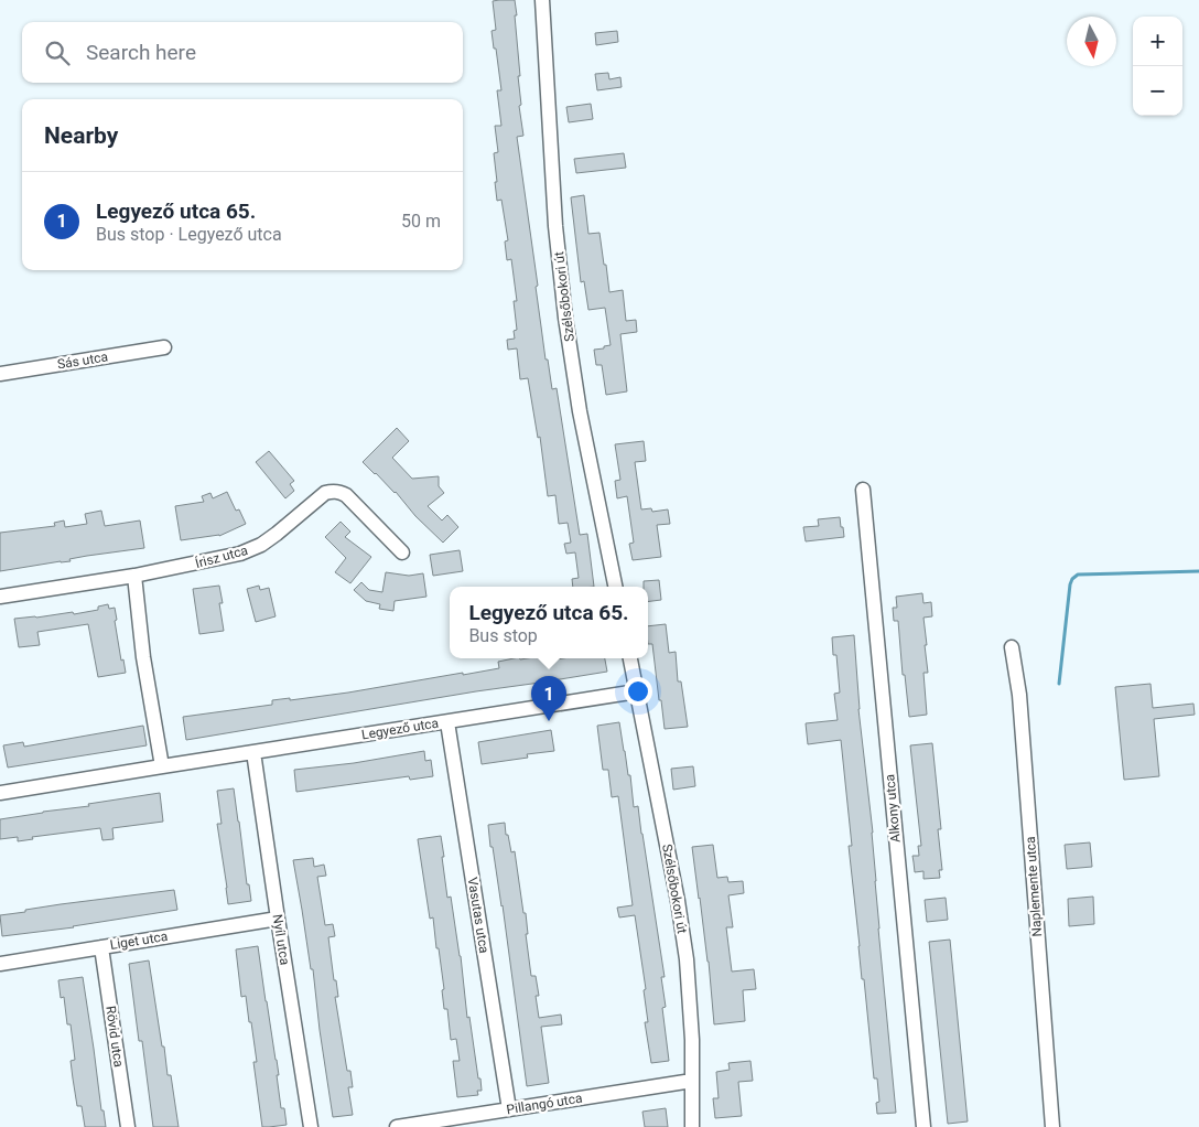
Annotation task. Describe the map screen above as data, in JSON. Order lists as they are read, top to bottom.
{
  "streets": {
    "street": [
      "Szélsőbokori út",
      "Sás utca",
      "Írisz utca",
      "Legyező utca",
      "Alkony utca",
      "Naplemente utca",
      "Vasutas utca",
      "Nyíl utca",
      "Liget utca",
      "Rövid utca",
      "Pillangó utca"
    ]
  },
  "crossings": [
    ["Szélsőbokori út", "Legyező utca"],
    ["Szélsőbokori út", "Pillangó utca"],
    ["Legyező utca", "Vasutas utca"],
    ["Legyező utca", "Nyíl utca"],
    ["Vasutas utca", "Pillangó utca"],
    ["Nyíl utca", "Liget utca"],
    ["Liget utca", "Rövid utca"]
  ],
  "north": "bottom",
  "page": {
    "map_buttons": ["+", "−"],
    "search": "Search here",
    "heading": "Nearby",
    "list": [
      {
        "mark": "1",
        "name": "Legyező utca 65.",
        "note": "Bus stop · Legyező utca",
        "value": "50 m"
      }
    ],
    "popup": ["Legyező utca 65.", "Bus stop"],
    "pins": "1"
  }
}
